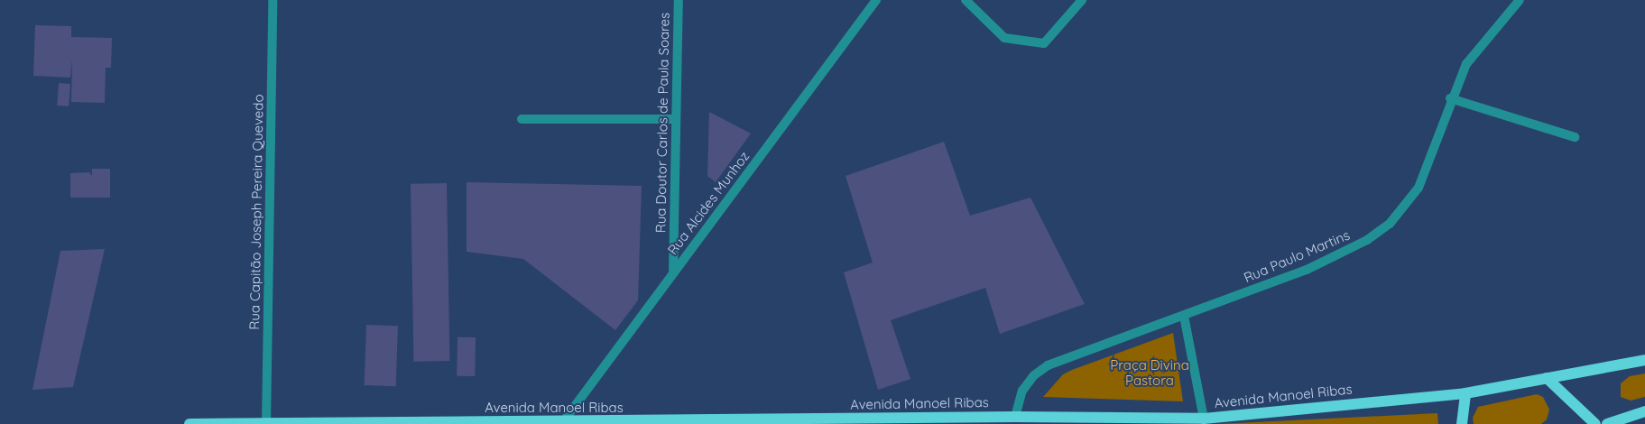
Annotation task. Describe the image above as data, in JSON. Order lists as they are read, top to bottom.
{
  "streets": {
    "main road": ["Avenida Manoel Ribas"],
    "street": [
      "Rua Doutor Carlos de Paula Soares",
      "Rua Alcides Munhoz",
      "Rua Capitão Joseph Pereira Quevedo",
      "Rua Paulo Martins"
    ]
  },
  "crossings": [
    ["Rua Doutor Carlos de Paula Soares", "Rua Alcides Munhoz"],
    ["Rua Alcides Munhoz", "Avenida Manoel Ribas"],
    ["Rua Capitão Joseph Pereira Quevedo", "Avenida Manoel Ribas"],
    ["Rua Paulo Martins", "Avenida Manoel Ribas"]
  ],
  "parks": ["Praça Divina Pastora"]
}
